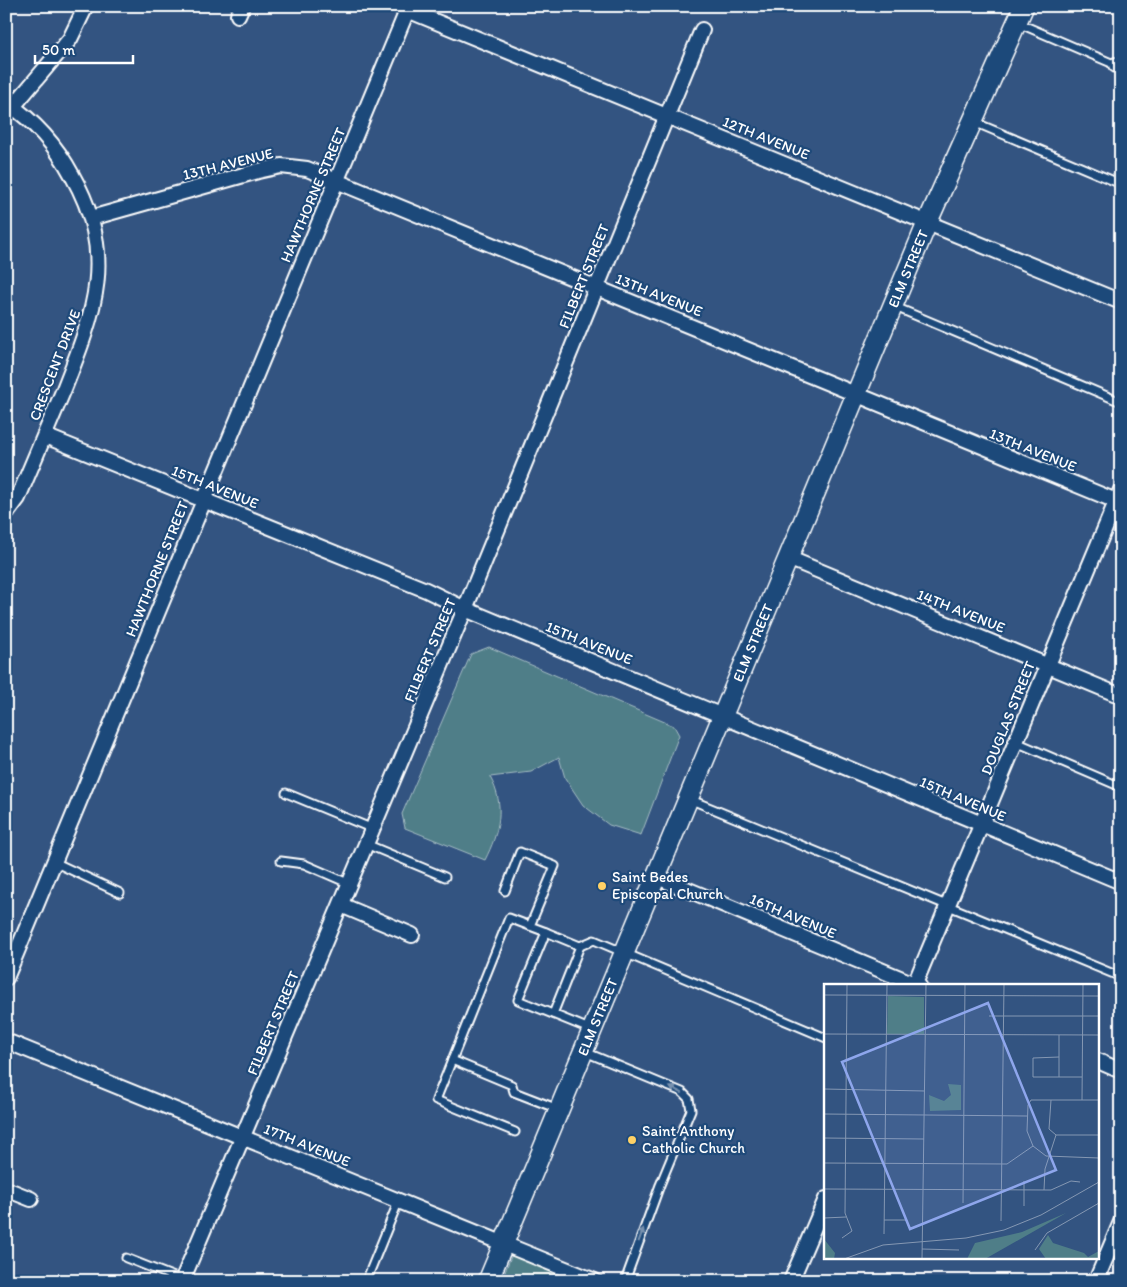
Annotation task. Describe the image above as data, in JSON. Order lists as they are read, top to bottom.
{
  "streets": {
    "street": [
      "12TH AVENUE",
      "13TH AVENUE",
      "HAWTHORNE STREET",
      "ELM STREET",
      "FILBERT STREET",
      "CRESCENT DRIVE",
      "15TH AVENUE",
      "14TH AVENUE",
      "DOUGLAS STREET",
      "16TH AVENUE",
      "17TH AVENUE"
    ]
  },
  "crossings": [
    ["12TH AVENUE", "HAWTHORNE STREET"],
    ["12TH AVENUE", "ELM STREET"],
    ["12TH AVENUE", "FILBERT STREET"],
    ["13TH AVENUE", "HAWTHORNE STREET"],
    ["13TH AVENUE", "ELM STREET"],
    ["13TH AVENUE", "FILBERT STREET"],
    ["13TH AVENUE", "CRESCENT DRIVE"],
    ["13TH AVENUE", "DOUGLAS STREET"],
    ["HAWTHORNE STREET", "15TH AVENUE"],
    ["ELM STREET", "15TH AVENUE"],
    ["ELM STREET", "14TH AVENUE"],
    ["ELM STREET", "16TH AVENUE"],
    ["ELM STREET", "17TH AVENUE"],
    ["FILBERT STREET", "15TH AVENUE"],
    ["FILBERT STREET", "17TH AVENUE"],
    ["CRESCENT DRIVE", "15TH AVENUE"],
    ["15TH AVENUE", "DOUGLAS STREET"],
    ["14TH AVENUE", "DOUGLAS STREET"]
  ],
  "places": ["Saint Bedes Episcopal Church", "Saint Anthony Catholic Church"],
  "scale_bar": "50 m"
}
